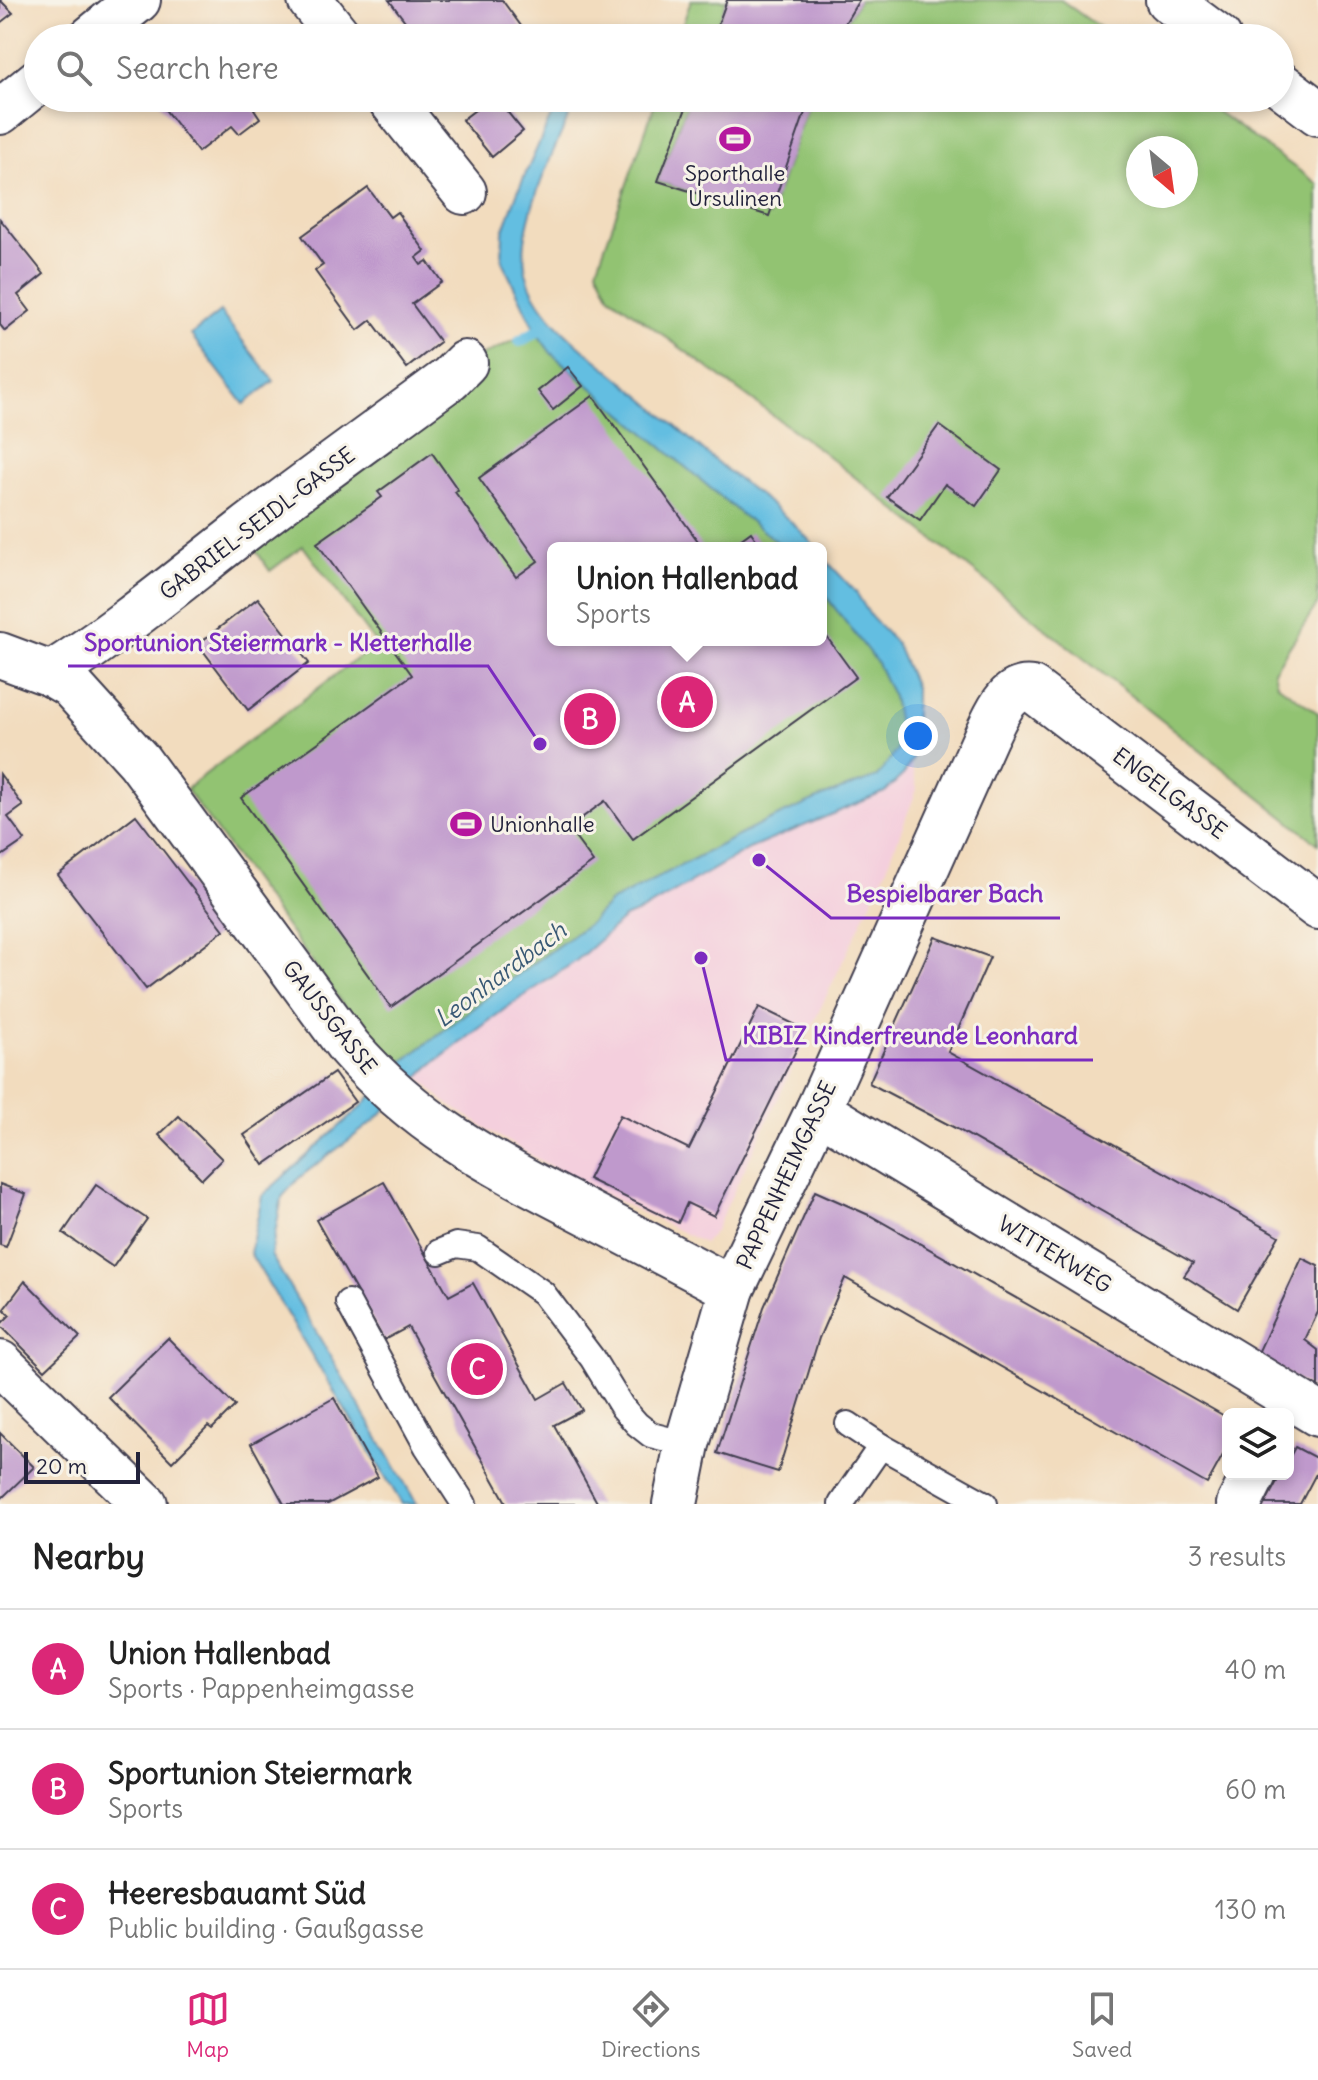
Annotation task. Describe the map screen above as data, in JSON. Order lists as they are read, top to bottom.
{
  "streets": {
    "street": [
      "GABRIEL-SEIDL-GASSE",
      "ENGELGASSE",
      "GAUSSGASSE",
      "PAPPENHEIMGASSE",
      "WITTEKWEG"
    ]
  },
  "crossings": [
    ["GABRIEL-SEIDL-GASSE", "GAUSSGASSE"],
    ["ENGELGASSE", "PAPPENHEIMGASSE"],
    ["GAUSSGASSE", "PAPPENHEIMGASSE"],
    ["PAPPENHEIMGASSE", "WITTEKWEG"]
  ],
  "water": ["Leonhardbach"],
  "places": {
    "sports": ["Sporthalle Ursulinen", "Unionhalle"],
    "other": ["Sportunion Steiermark - Kletterhalle", "Bespielbarer Bach", "KIBIZ Kinderfreunde Leonhard"]
  },
  "scale_bar": "20 m",
  "north": "bottom right",
  "page": {
    "search": "Search here",
    "popup": ["Union Hallenbad", "Sports"],
    "pins": ["A", "B", "C"],
    "scale": "20 m",
    "heading": ["Nearby", "3 results"],
    "list": [
      {
        "mark": "A",
        "name": "Union Hallenbad",
        "note": "Sports · Pappenheimgasse",
        "value": "40 m"
      },
      {
        "mark": "B",
        "name": "Sportunion Steiermark",
        "note": "Sports",
        "value": "60 m"
      },
      {
        "mark": "C",
        "name": "Heeresbauamt Süd",
        "note": "Public building · Gaußgasse",
        "value": "130 m"
      }
    ],
    "nav": ["Map", "Directions", "Saved"]
  }
}
